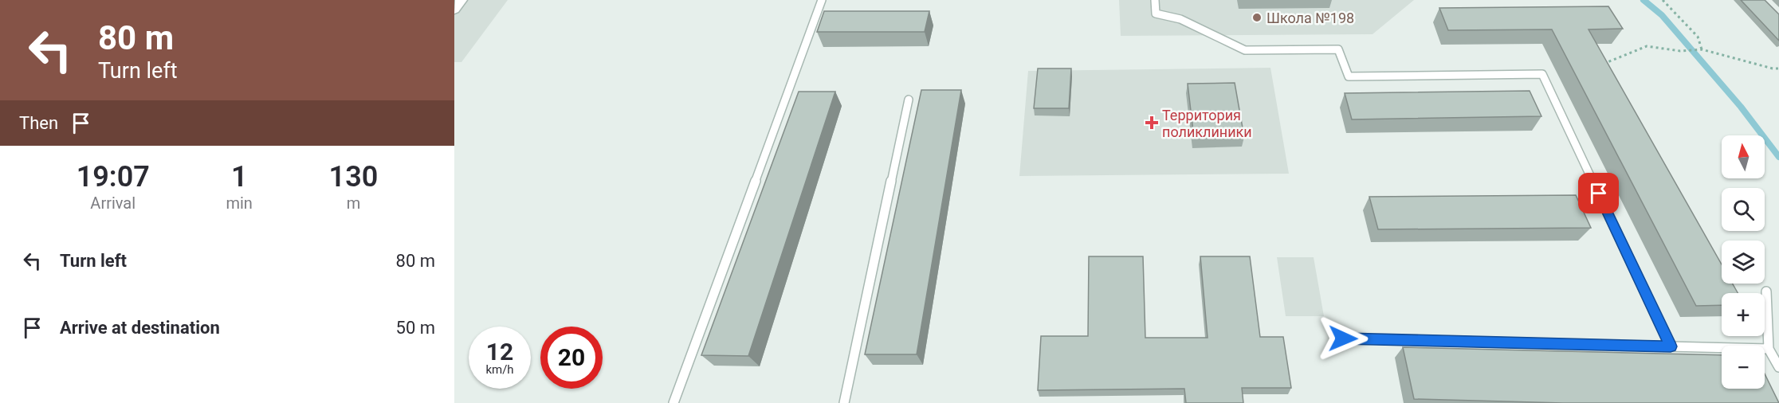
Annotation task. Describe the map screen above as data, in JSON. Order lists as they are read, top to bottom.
{
  "places": {
    "other": ["Школа №198"],
    "health": ["Территория поликлиники"]
  },
  "north": "top",
  "page": {
    "turn": ["80 m", "Turn left"],
    "then": "Then",
    "map_buttons": ["+", "−"],
    "eta": [
      "19:07",
      "Arrival",
      "1",
      "min",
      "130",
      "m"
    ],
    "list": [
      {
        "name": "Turn left",
        "value": "80 m"
      },
      {
        "name": "Arrive at destination",
        "value": "50 m"
      }
    ],
    "speed": "12 km/h",
    "limit": "20"
  }
}
